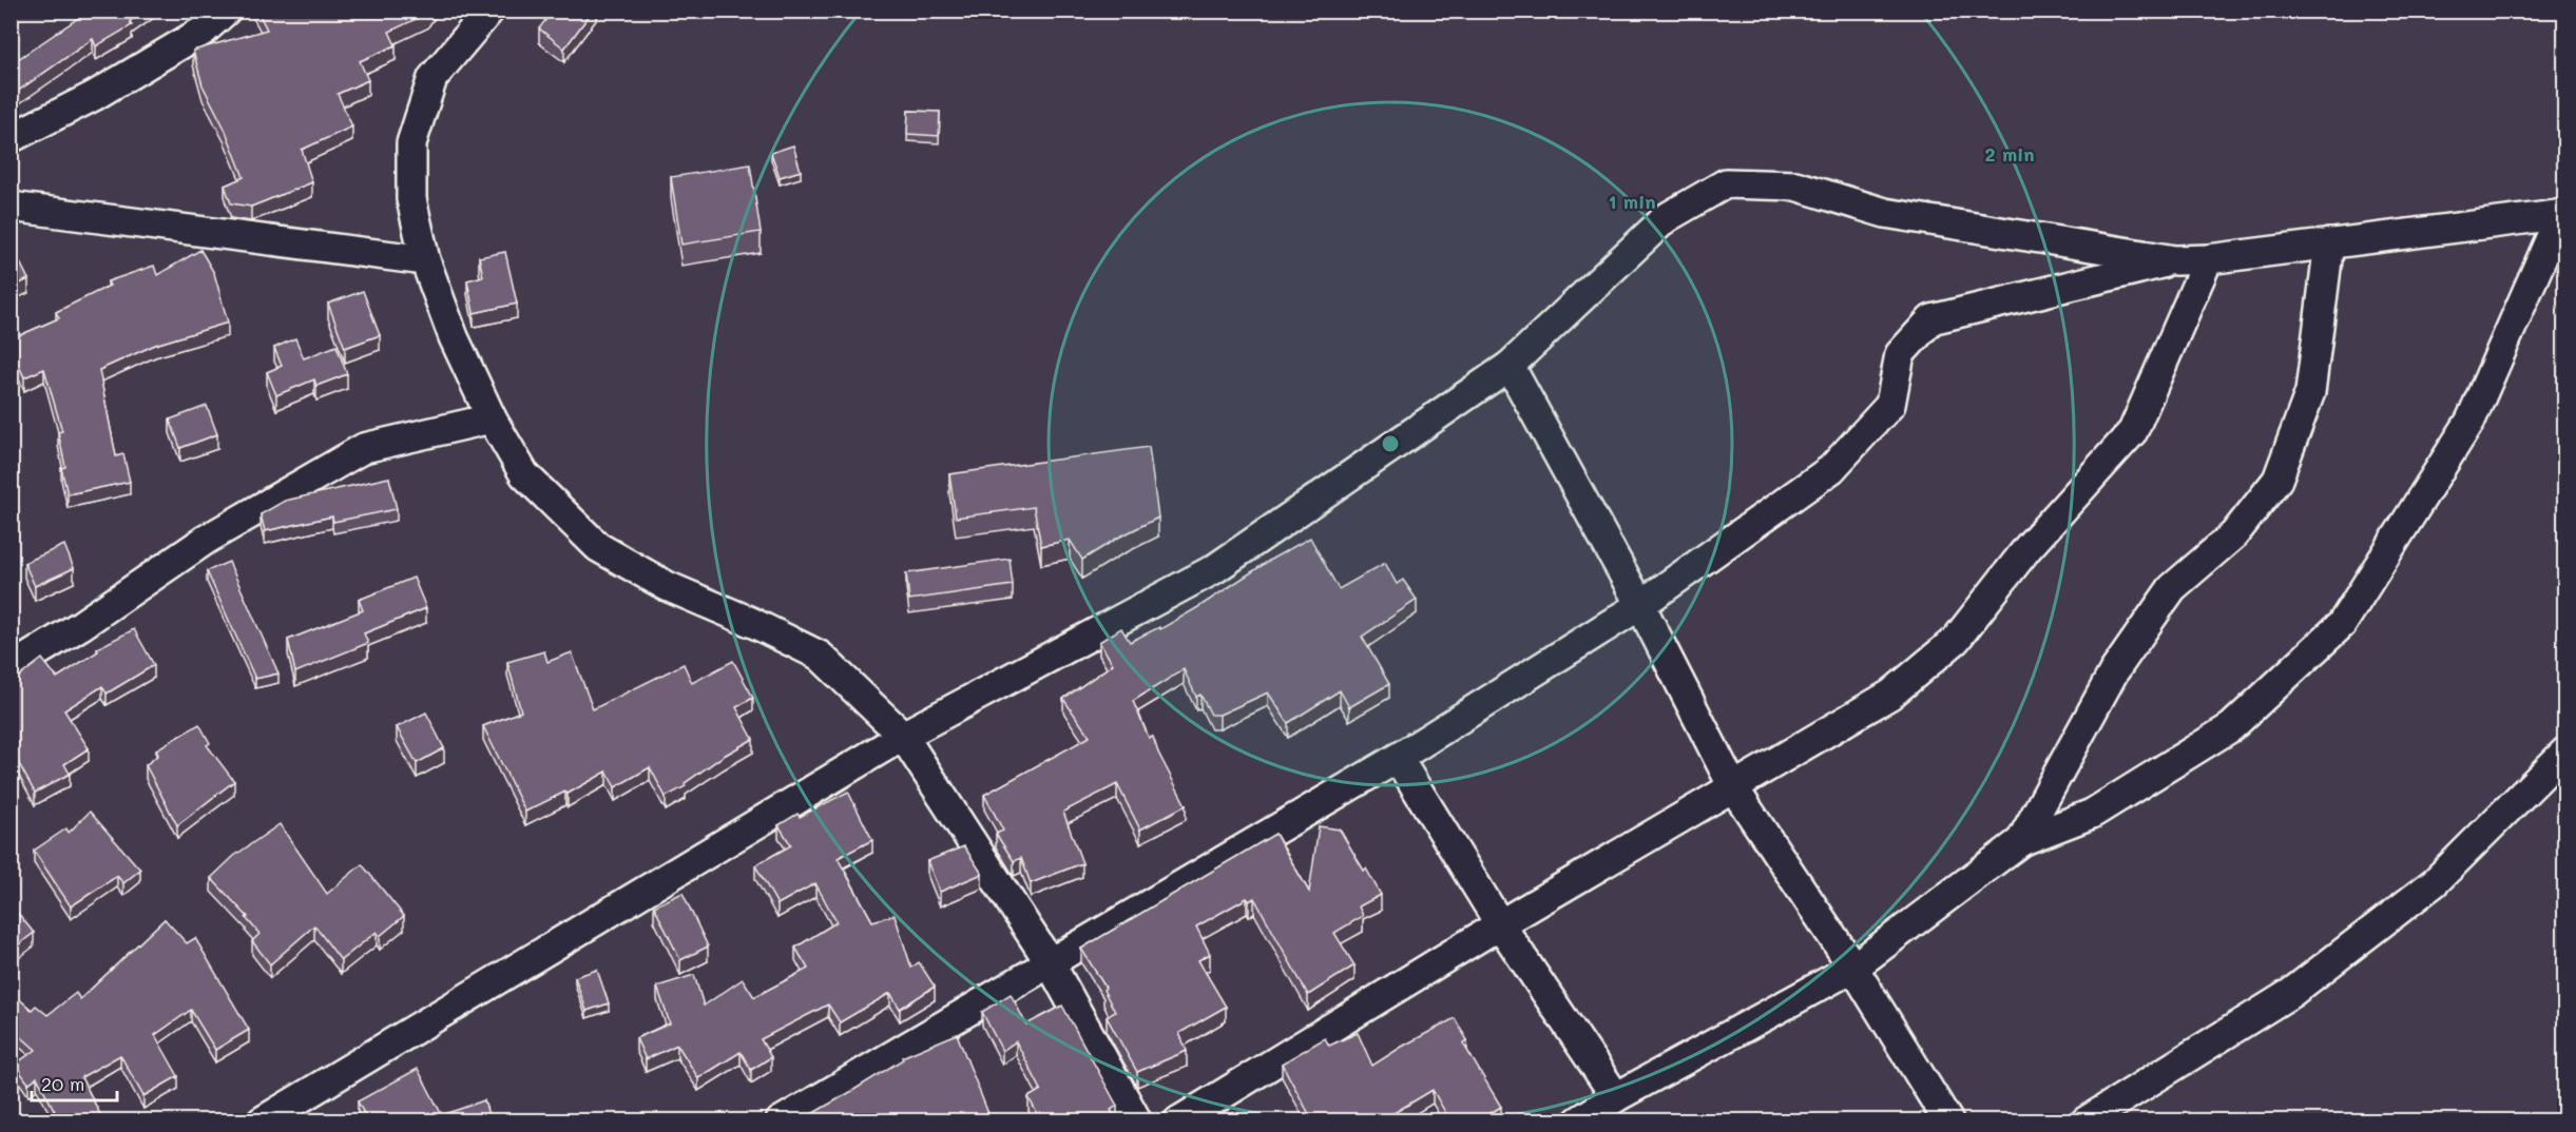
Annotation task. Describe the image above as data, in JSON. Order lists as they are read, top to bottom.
{
  "scale_bar": "20 m",
  "rings": ["2 min", "1 min"]
}
